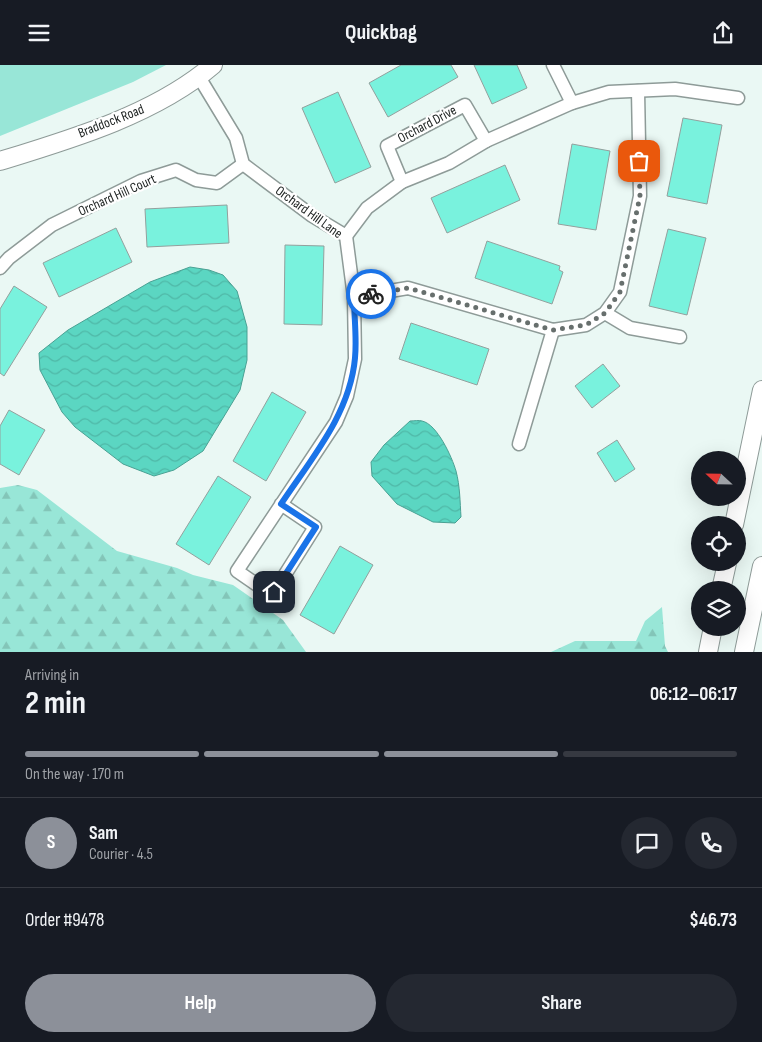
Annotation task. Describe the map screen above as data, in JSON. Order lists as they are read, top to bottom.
{
  "streets": {
    "main road": ["Braddock Road"],
    "street": ["Orchard Drive", "Orchard Hill Court", "Orchard Hill Lane"]
  },
  "crossings": [
    ["Orchard Hill Court", "Orchard Hill Lane"]
  ],
  "north": "left",
  "page": {
    "header": "Quickbag",
    "heading": ["2 min", "Arriving in", "06:12–06:17"],
    "panel": [
      "Sam",
      "Courier · 4.5",
      "Order #9478",
      "$46.73"
    ],
    "bar": "On the way · 170 m",
    "round": "S",
    "buttons": ["Help", "Share"]
  }
}
